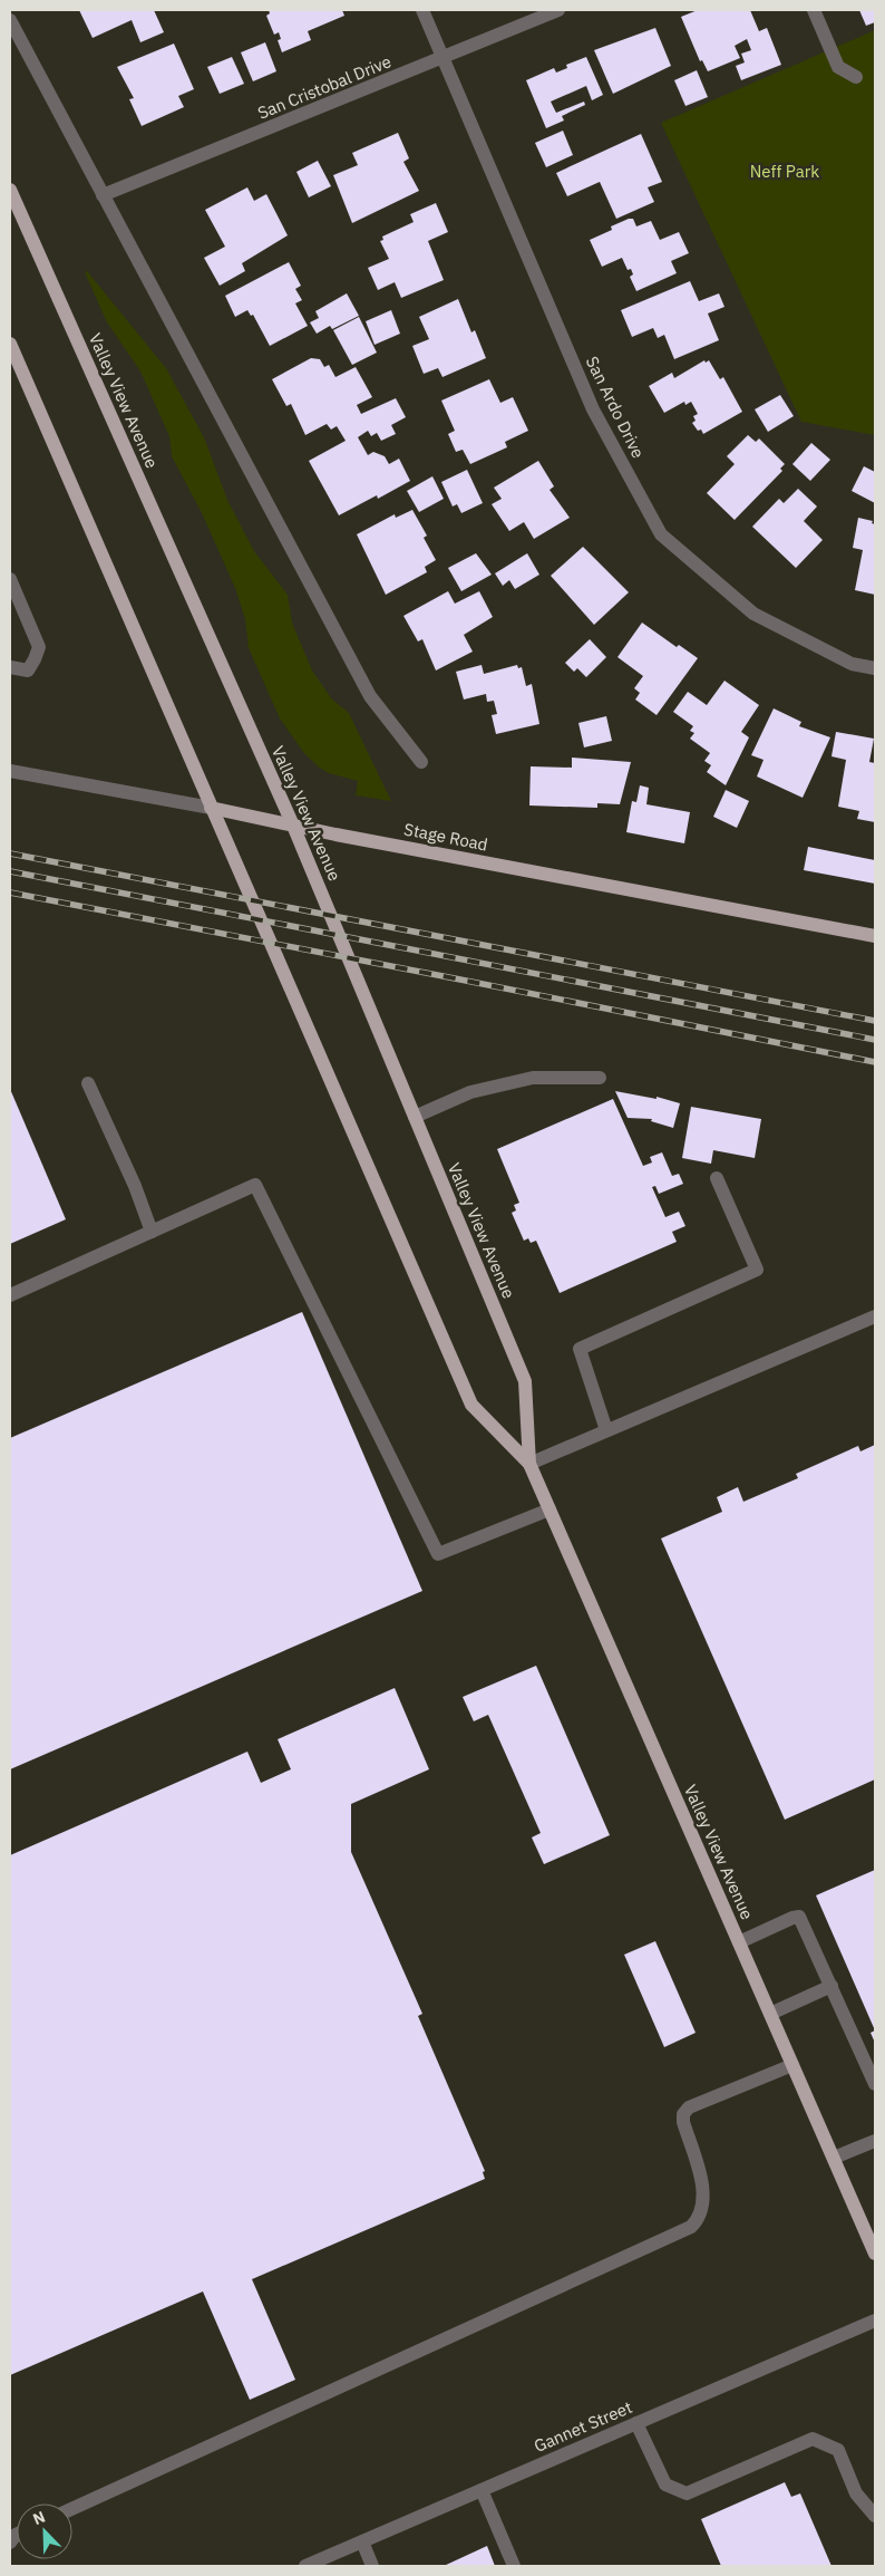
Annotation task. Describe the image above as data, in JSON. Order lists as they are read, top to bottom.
{
  "streets": {
    "main road": ["Valley View Avenue", "Stage Road"],
    "street": ["San Cristobal Drive", "San Ardo Drive", "Gannet Street"]
  },
  "crossings": [
    ["San Cristobal Drive", "San Ardo Drive"],
    ["Valley View Avenue", "Stage Road"]
  ],
  "parks": ["Neff Park"],
  "north": "top left"
}
